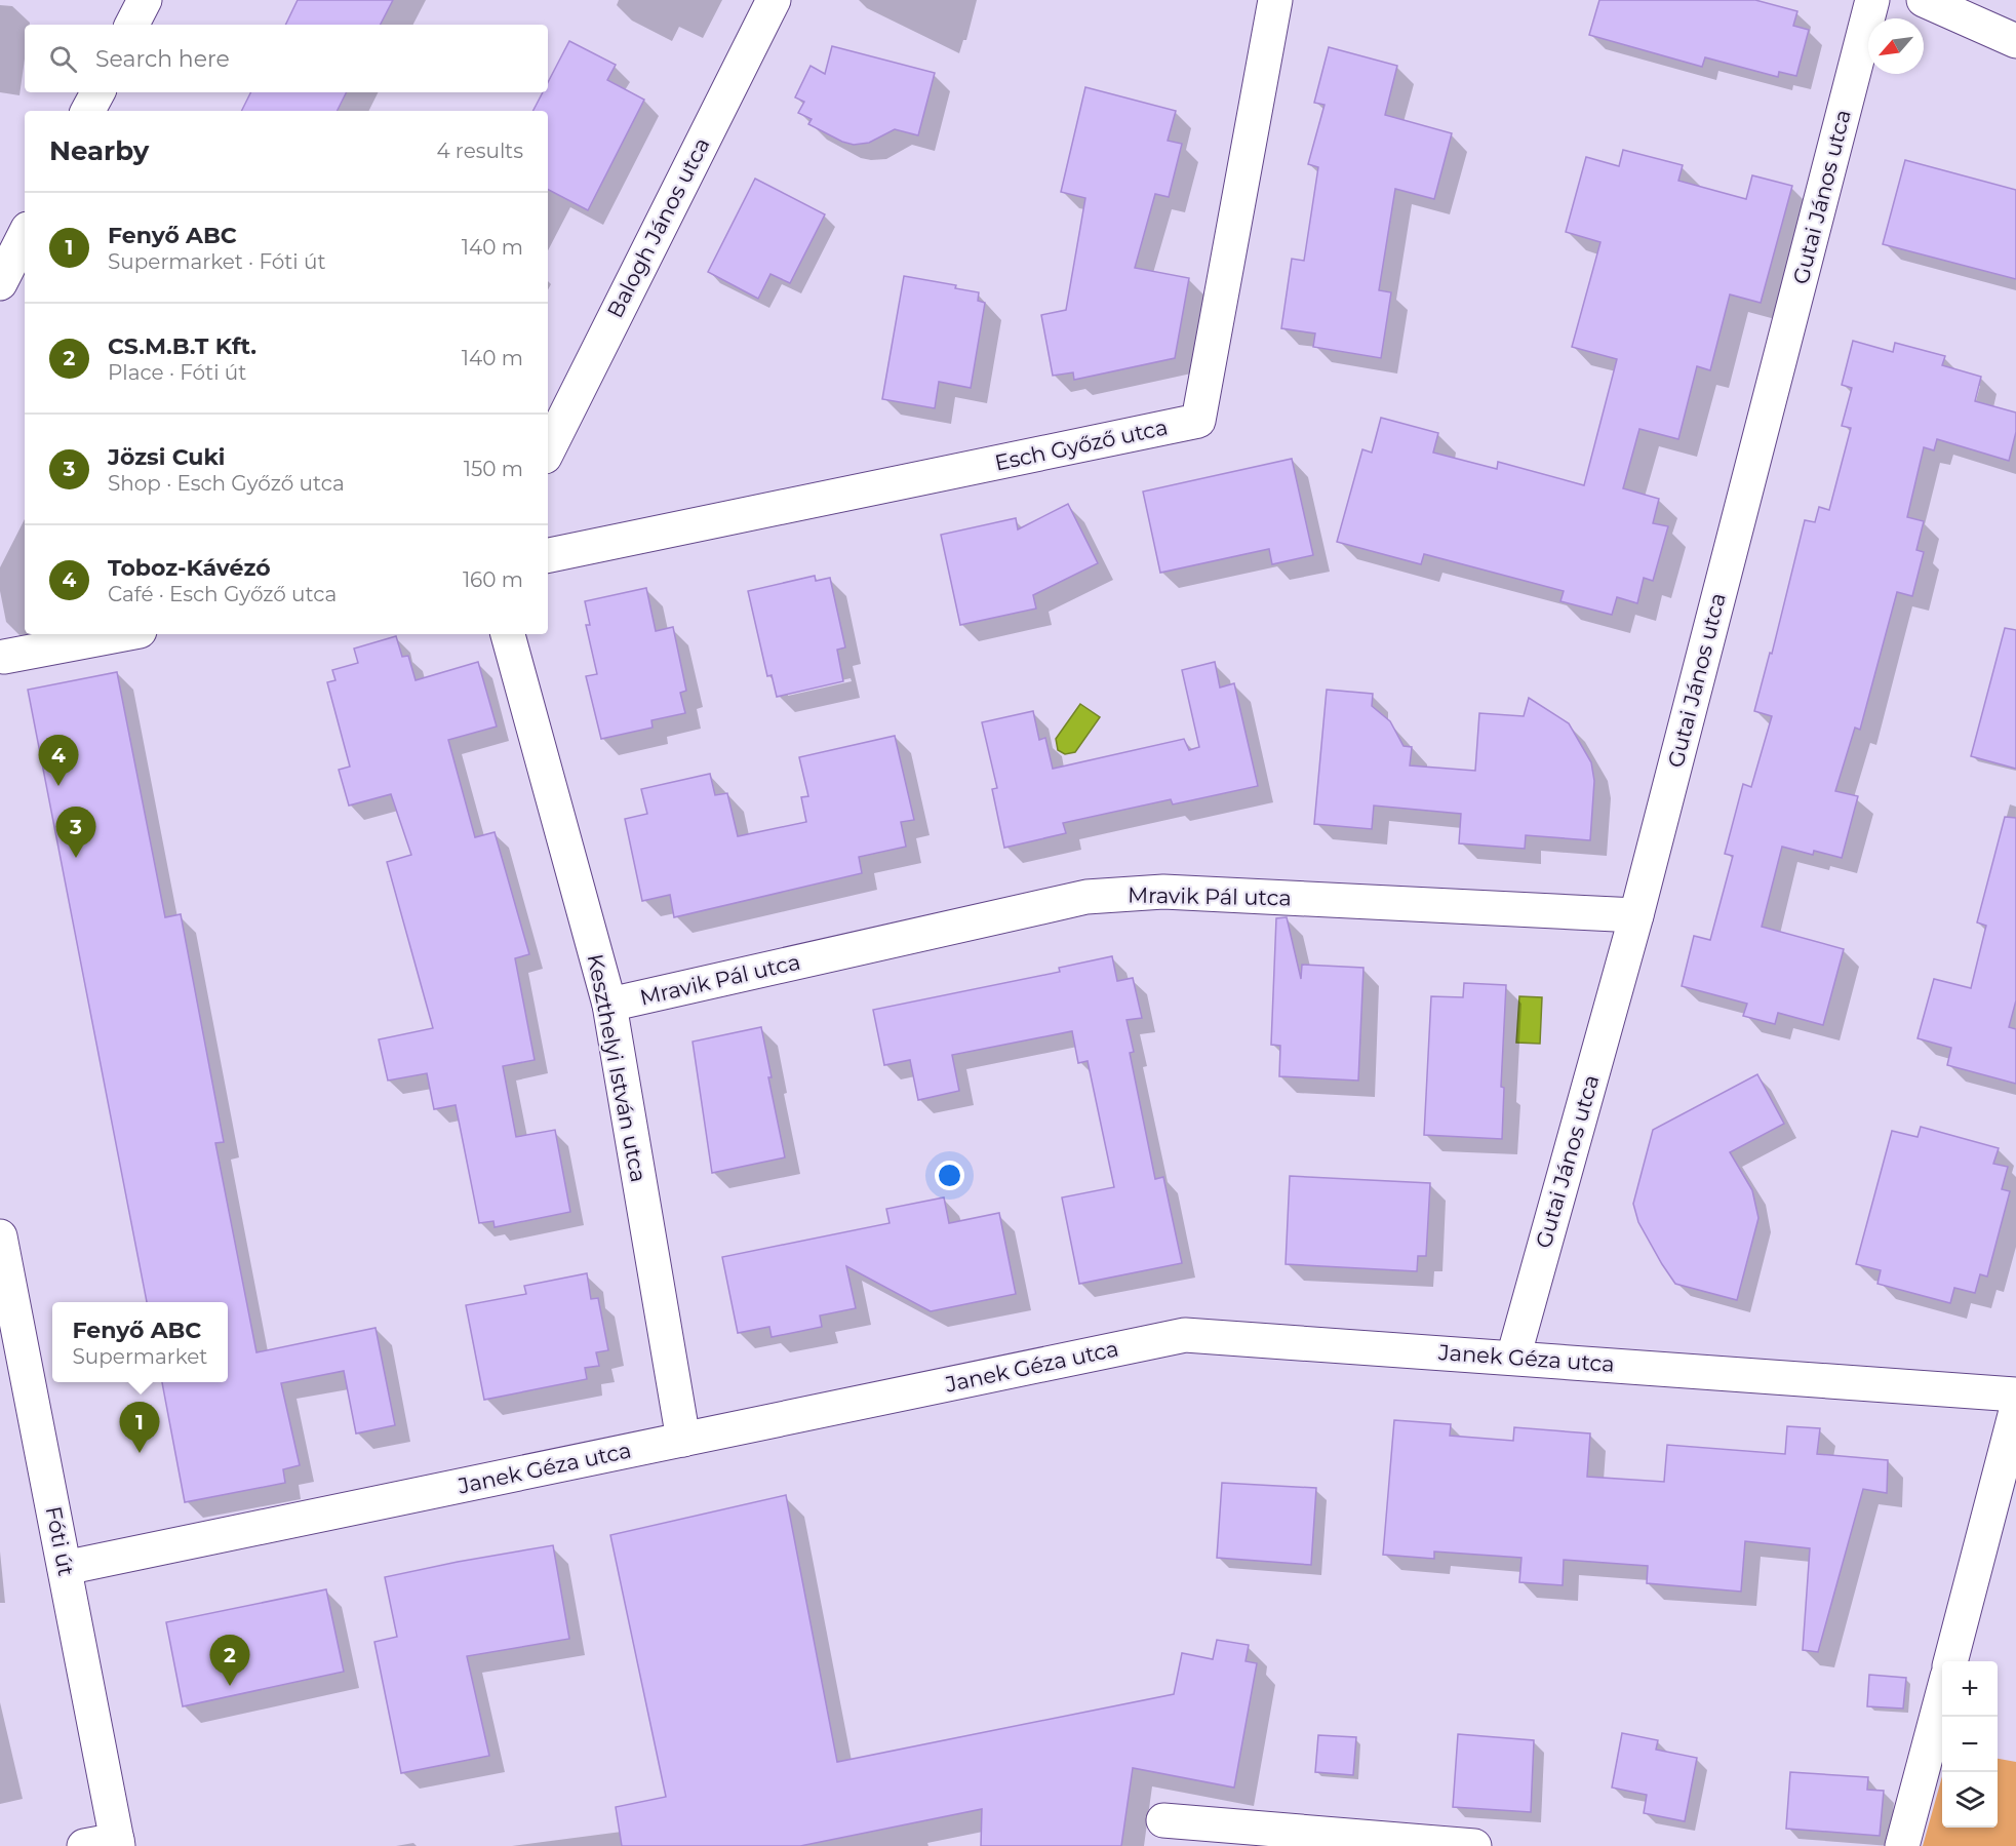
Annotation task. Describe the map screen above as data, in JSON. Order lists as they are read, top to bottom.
{
  "streets": {
    "street": [
      "Gutai János utca",
      "Balogh János utca",
      "Esch Győző utca",
      "Mravik Pál utca",
      "Keszthelyi István utca",
      "Janek Géza utca",
      "Fóti út"
    ]
  },
  "crossings": [
    ["Gutai János utca", "Mravik Pál utca"],
    ["Gutai János utca", "Janek Géza utca"],
    ["Mravik Pál utca", "Keszthelyi István utca"],
    ["Keszthelyi István utca", "Janek Géza utca"],
    ["Janek Géza utca", "Fóti út"]
  ],
  "north": "bottom left",
  "page": {
    "search": "Search here",
    "heading": ["Nearby", "4 results"],
    "list": [
      {
        "mark": "1",
        "name": "Fenyő ABC",
        "note": "Supermarket · Fóti út",
        "value": "140 m"
      },
      {
        "mark": "2",
        "name": "CS.M.B.T Kft.",
        "note": "Place · Fóti út",
        "value": "140 m"
      },
      {
        "mark": "3",
        "name": "Jözsi Cuki",
        "note": "Shop · Esch Győző utca",
        "value": "150 m"
      },
      {
        "mark": "4",
        "name": "Toboz-Kávézó",
        "note": "Café · Esch Győző utca",
        "value": "160 m"
      }
    ],
    "pins": [
      "4",
      "3",
      "1",
      "2"
    ],
    "popup": ["Fenyő ABC", "Supermarket"],
    "map_buttons": ["+", "−"]
  }
}
